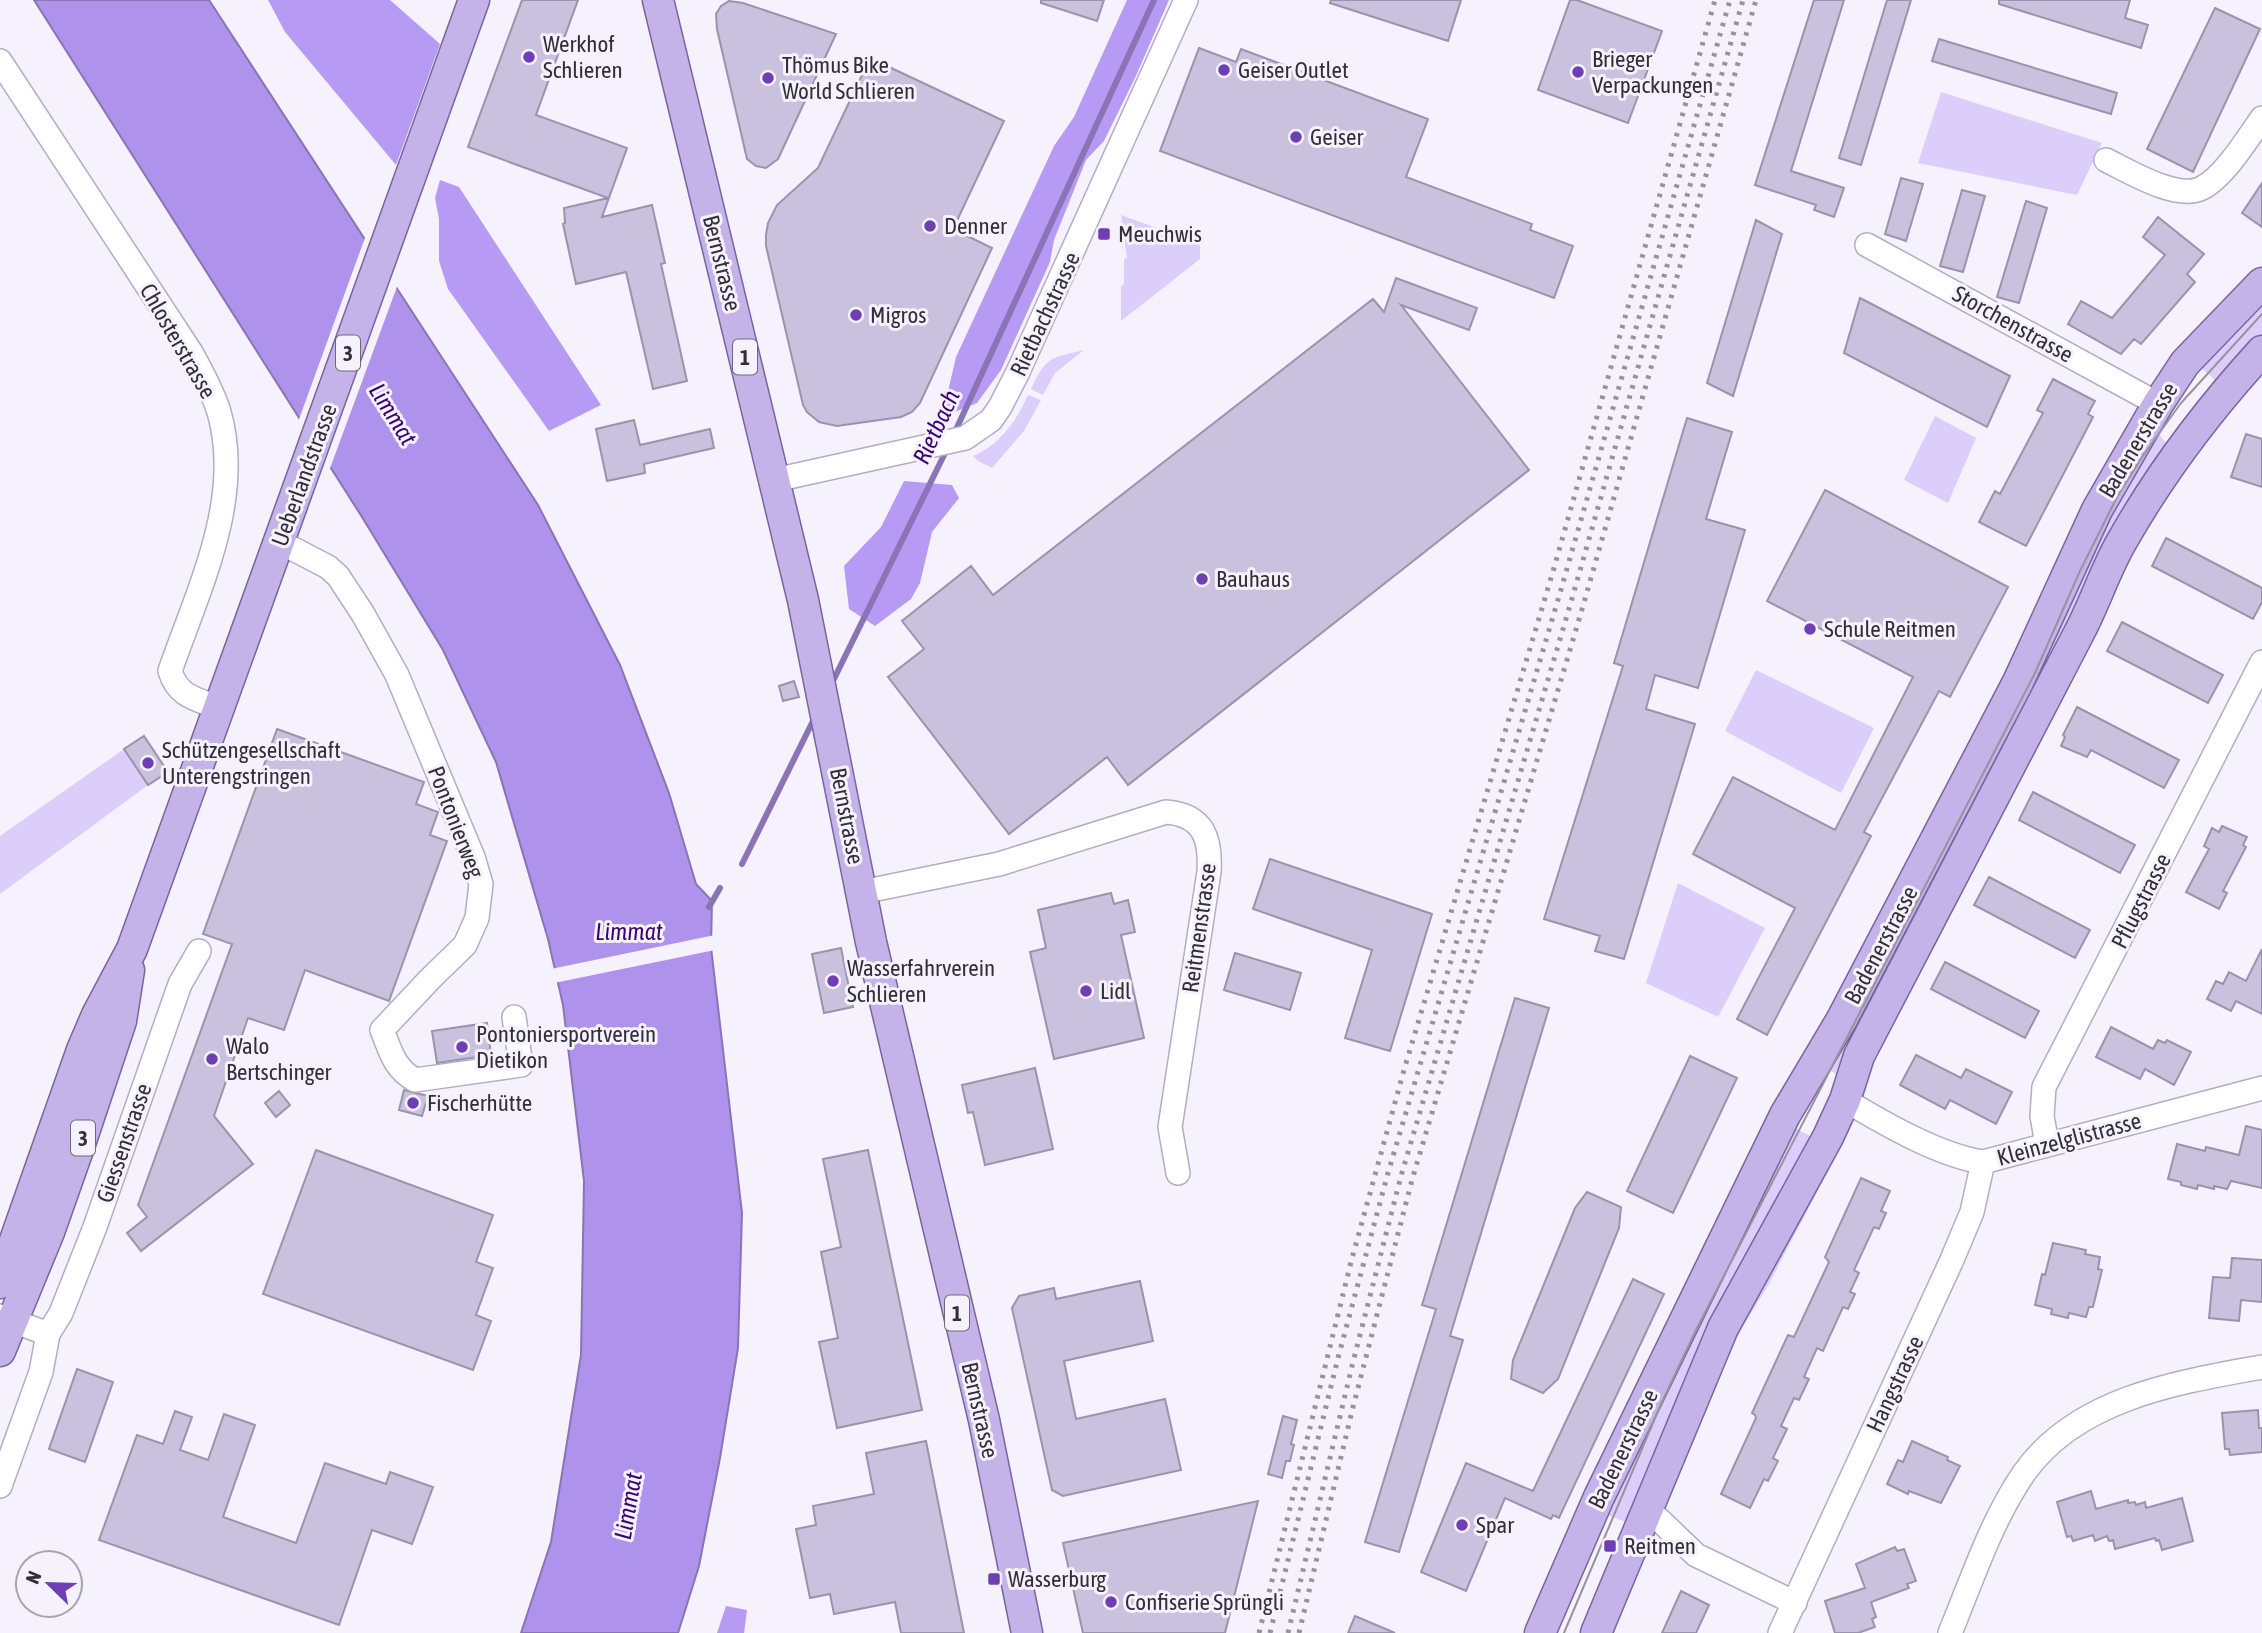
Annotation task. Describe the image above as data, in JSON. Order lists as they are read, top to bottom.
{
  "streets": {
    "main road": [
      "Bernstrasse",
      "3",
      "1",
      "Badenerstrasse",
      "Ueberlandstrasse"
    ],
    "street": [
      "Rietbachstrasse",
      "Storchenstrasse",
      "Chlosterstrasse",
      "Pontonierweg",
      "Pflugstrasse",
      "Reitmenstrasse",
      "Kleinzelglistrasse",
      "Giessenstrasse",
      "Hangstrasse"
    ]
  },
  "crossings": [
    ["Bernstrasse", "Rietbachstrasse"],
    ["Bernstrasse", "Reitmenstrasse"],
    ["Storchenstrasse", "Badenerstrasse"],
    ["Chlosterstrasse", "Ueberlandstrasse"],
    ["Badenerstrasse", "Kleinzelglistrasse"],
    ["Ueberlandstrasse", "Pontonierweg"],
    ["Pflugstrasse", "Kleinzelglistrasse"],
    ["Kleinzelglistrasse", "Hangstrasse"]
  ],
  "water": ["Limmat", "Rietbach"],
  "places": {
    "other": [
      "Werkhof Schlieren",
      "Geiser Outlet",
      "Brieger Verpackungen",
      "Thömus Bike World Schlieren",
      "Geiser",
      "Denner",
      "Migros",
      "Bauhaus",
      "Schule Reitmen",
      "Schützengesellschaft Unterengstringen",
      "Wasserfahrverein Schlieren",
      "Lidl",
      "Pontoniersportverein Dietikon",
      "Walo Bertschinger",
      "Fischerhütte",
      "Spar",
      "Confiserie Sprüngli"
    ],
    "transit": ["Meuchwis", "Reitmen", "Wasserburg"]
  },
  "north": "top left"
}
